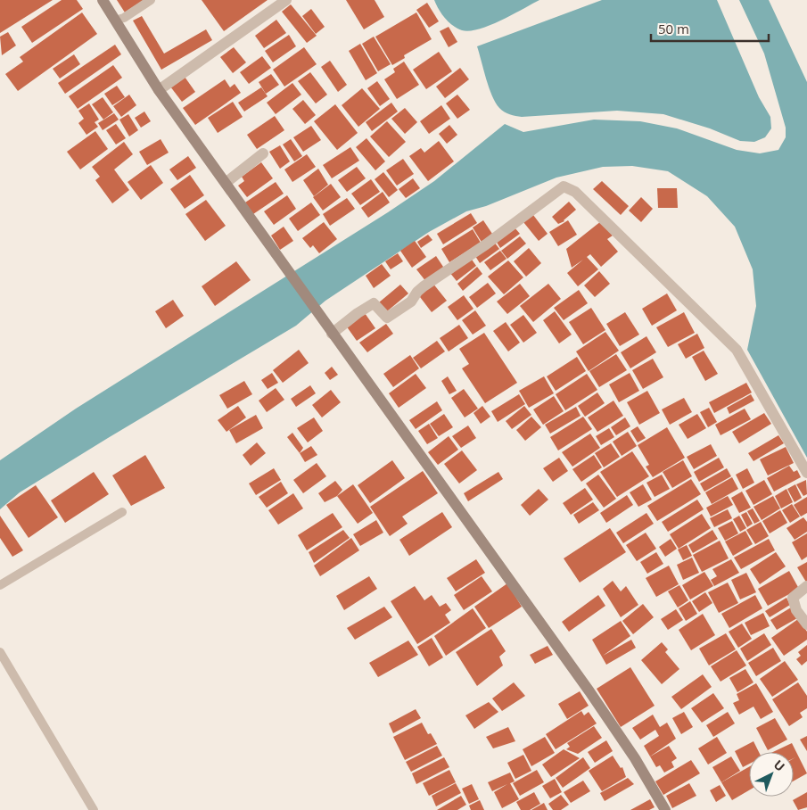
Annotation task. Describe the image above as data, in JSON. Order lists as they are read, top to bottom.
{
  "scale_bar": "50 m",
  "north": "top right"
}
